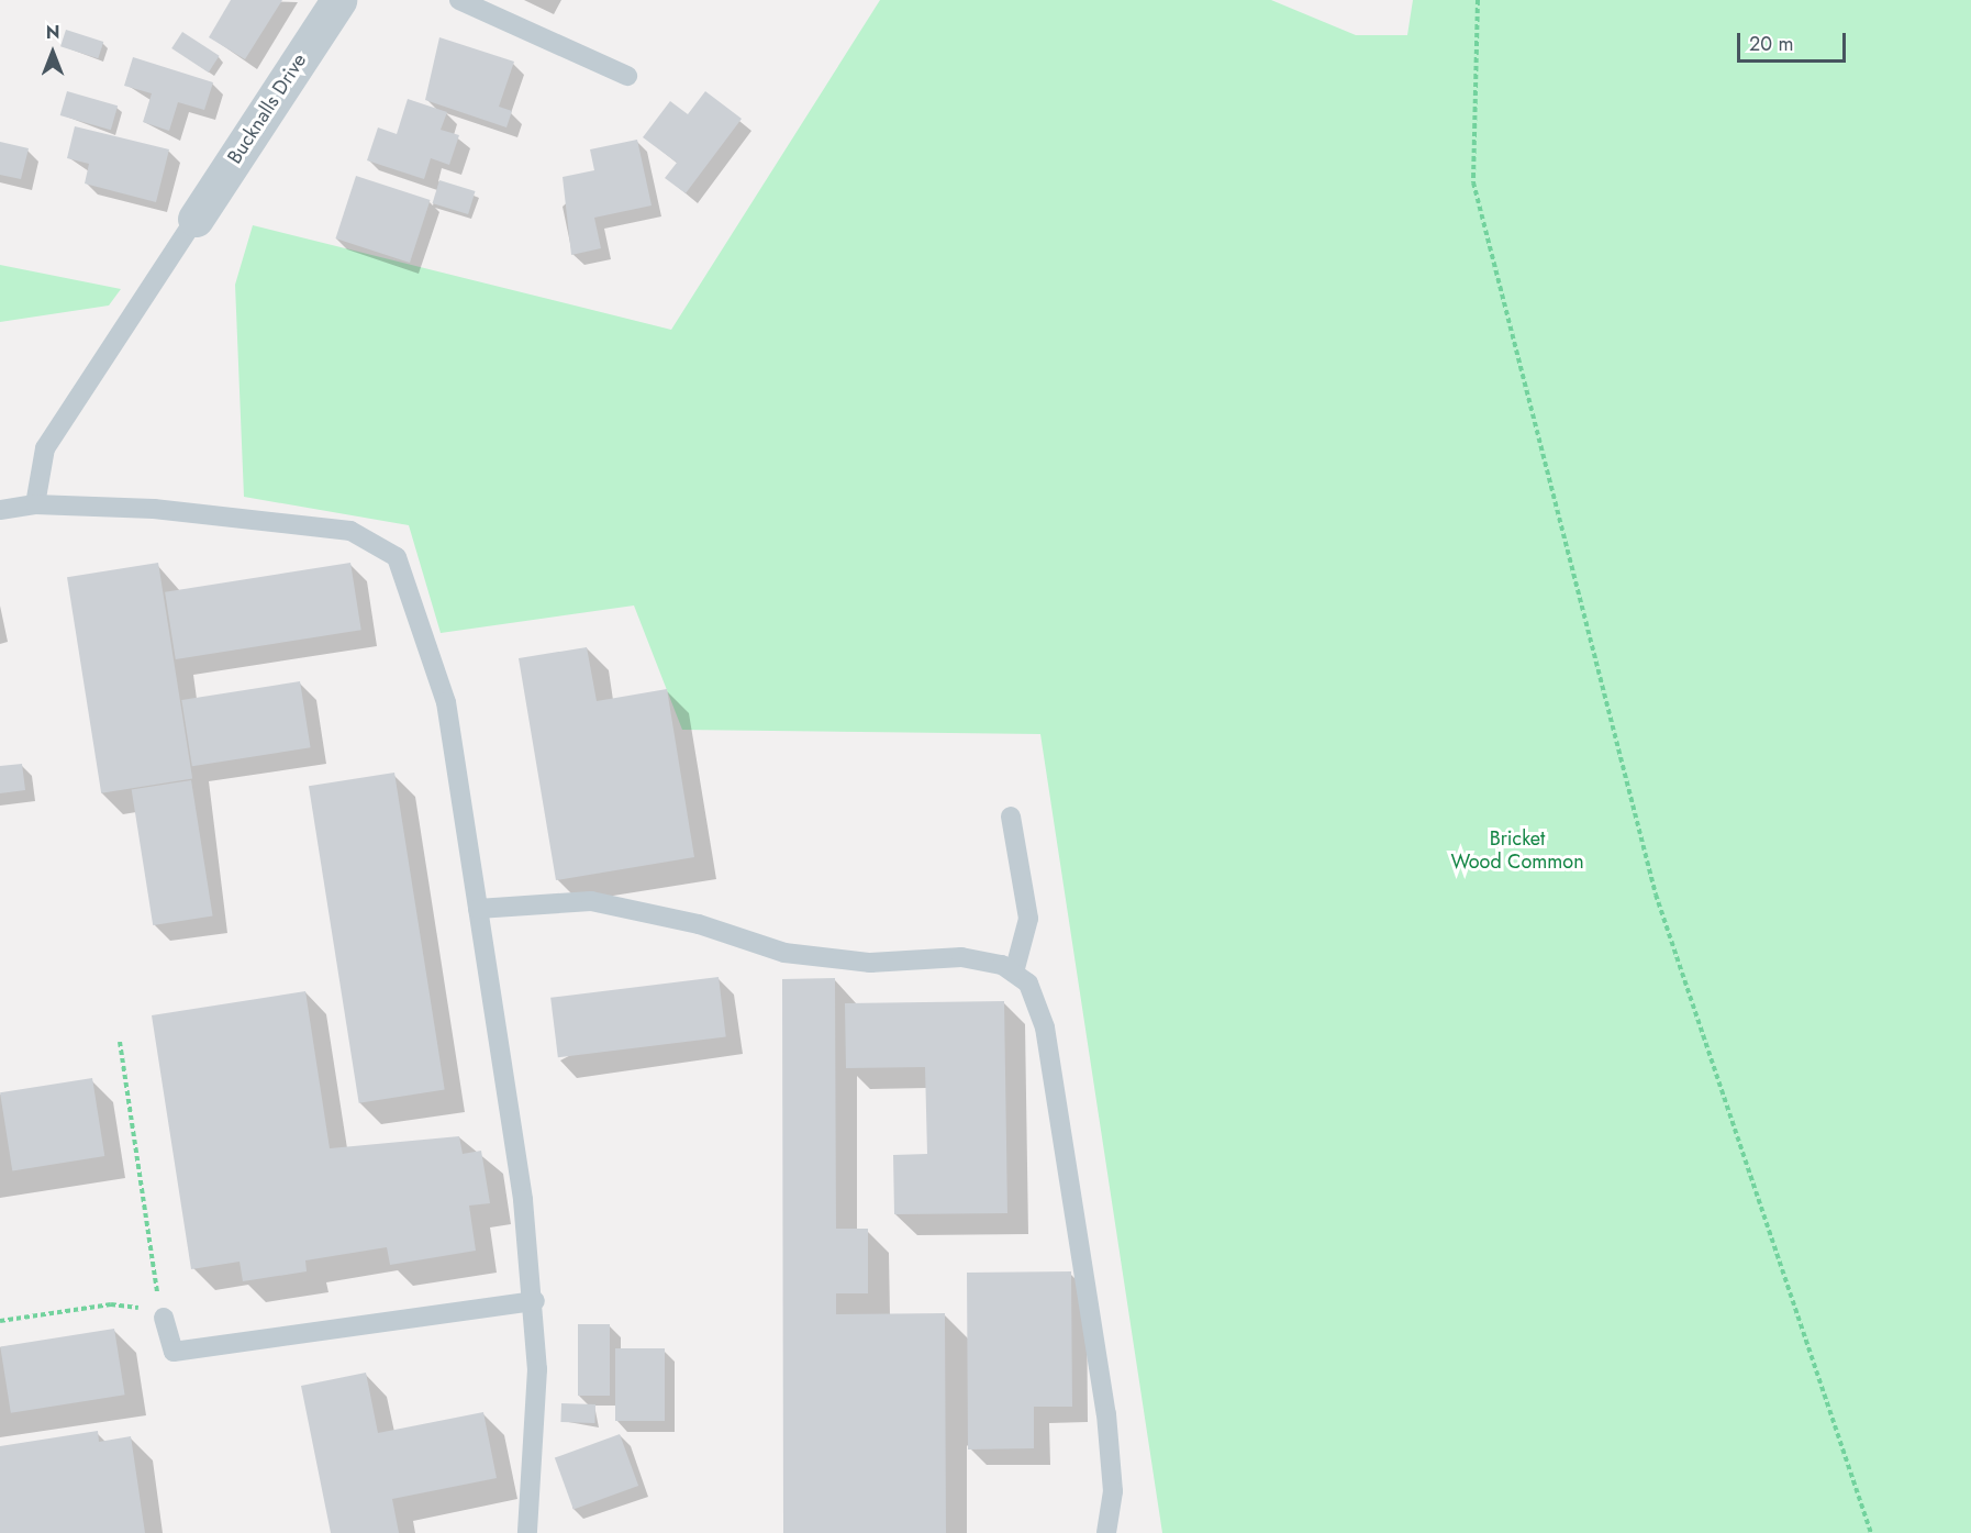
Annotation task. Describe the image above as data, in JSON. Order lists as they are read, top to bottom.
{
  "streets": {
    "street": ["Bucknalls Drive"]
  },
  "parks": ["Bricket Wood Common"],
  "scale_bar": "20 m",
  "north": "top"
}
